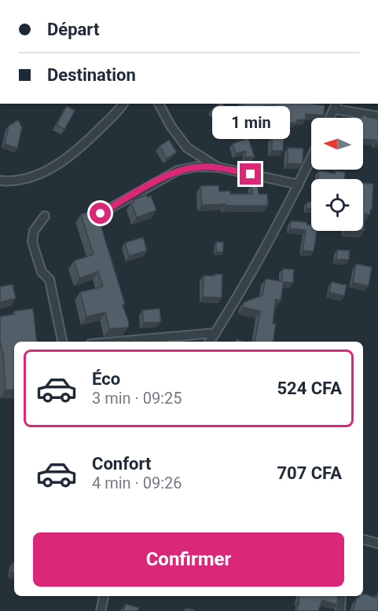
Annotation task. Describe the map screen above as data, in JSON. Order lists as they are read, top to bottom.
{
  "north": "left",
  "page": {
    "banner": ["Départ", "Destination"],
    "bubble": "1 min",
    "list": [
      {
        "name": "Éco",
        "note": "3 min · 09:25",
        "value": "524 CFA"
      },
      {
        "name": "Confort",
        "note": "4 min · 09:26",
        "value": "707 CFA"
      }
    ],
    "buttons": "Confirmer"
  }
}
